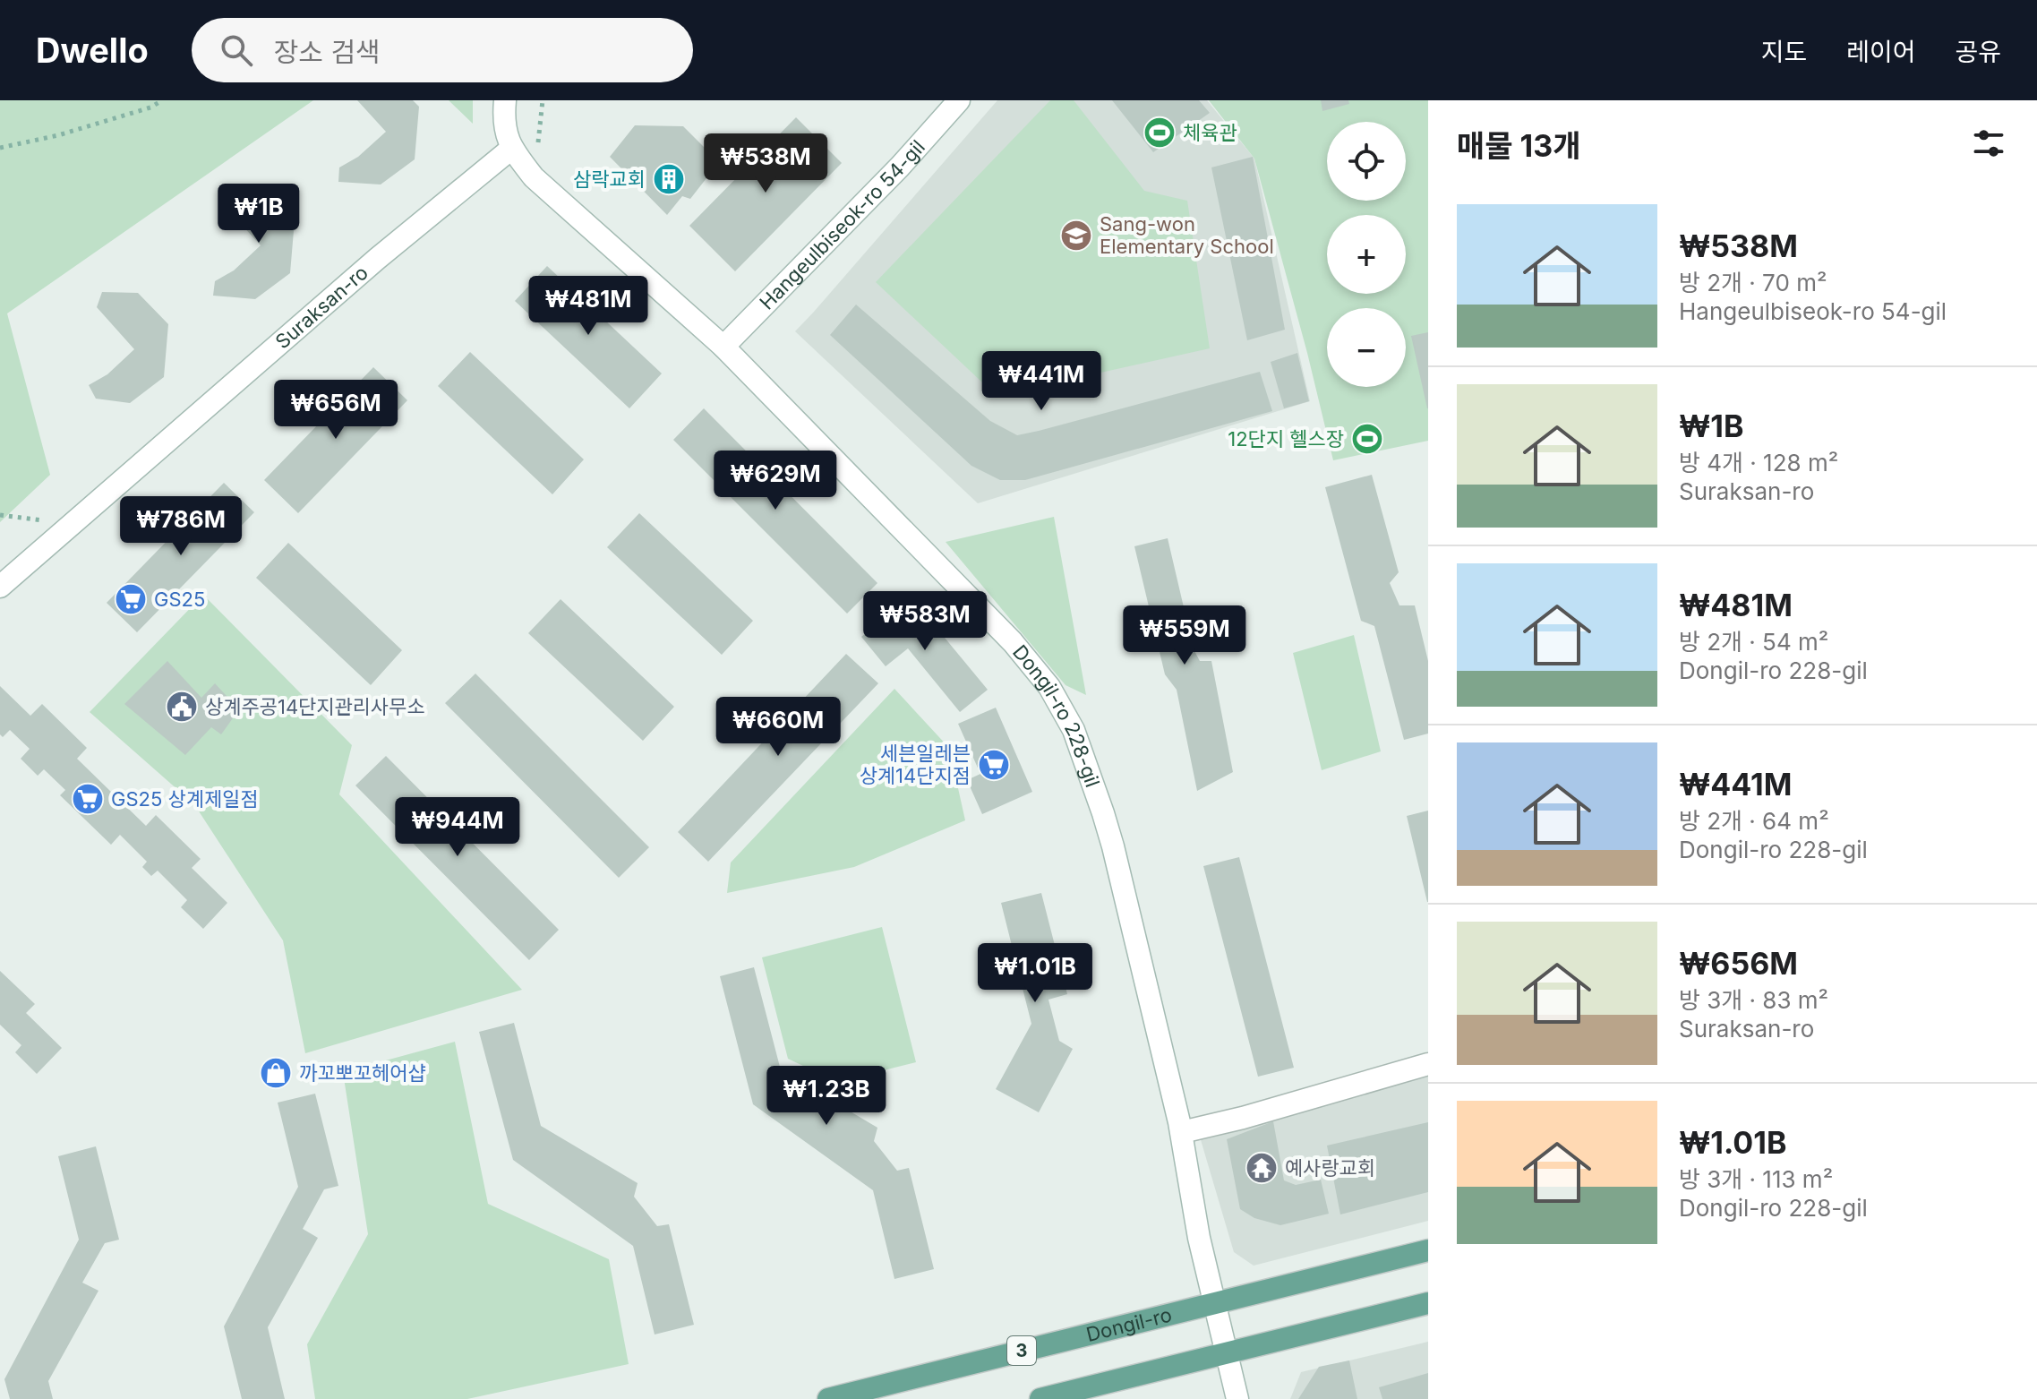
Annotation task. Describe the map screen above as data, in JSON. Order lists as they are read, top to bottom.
{
  "streets": {
    "main road": ["Dongil-ro", "3"],
    "street": ["Hangeulbiseok-ro 54-gil", "Suraksan-ro", "Dongil-ro 228-gil"]
  },
  "crossings": [
    ["Hangeulbiseok-ro 54-gil", "Dongil-ro 228-gil"],
    ["Suraksan-ro", "Dongil-ro 228-gil"],
    ["Dongil-ro 228-gil", "Dongil-ro"]
  ],
  "places": {
    "sports": ["체육관", "12단지 헬스장"],
    "building": ["삼락교회"],
    "school or university": ["Sang-won Elementary School"],
    "supermarket": ["GS25", "세븐일레븐 상계14단지점", "GS25 상계제일점"],
    "public building": ["상계주공14단지관리사무소"],
    "shop": ["까꼬뽀꼬헤어샵"],
    "temple": ["예사랑교회"]
  },
  "page": {
    "header": "Dwello",
    "search": "장소 검색",
    "nav": ["지도", "레이어", "공유"],
    "heading": "매물 13개",
    "map_buttons": ["+", "−"],
    "price": [
      "₩538M",
      "₩1B",
      "₩481M",
      "₩441M",
      "₩656M",
      "₩629M",
      "₩786M",
      "₩583M",
      "₩559M",
      "₩660M",
      "₩944M",
      "₩1.01B",
      "₩1.23B"
    ],
    "list": [
      {
        "name": "₩538M",
        "note": "방 2개 · 70 m² · Hangeulbiseok-ro 54-gil"
      },
      {
        "name": "₩1B",
        "note": "방 4개 · 128 m² · Suraksan-ro"
      },
      {
        "name": "₩481M",
        "note": "방 2개 · 54 m² · Dongil-ro 228-gil"
      },
      {
        "name": "₩441M",
        "note": "방 2개 · 64 m² · Dongil-ro 228-gil"
      },
      {
        "name": "₩656M",
        "note": "방 3개 · 83 m² · Suraksan-ro"
      },
      {
        "name": "₩1.01B",
        "note": "방 3개 · 113 m² · Dongil-ro 228-gil"
      }
    ]
  }
}
